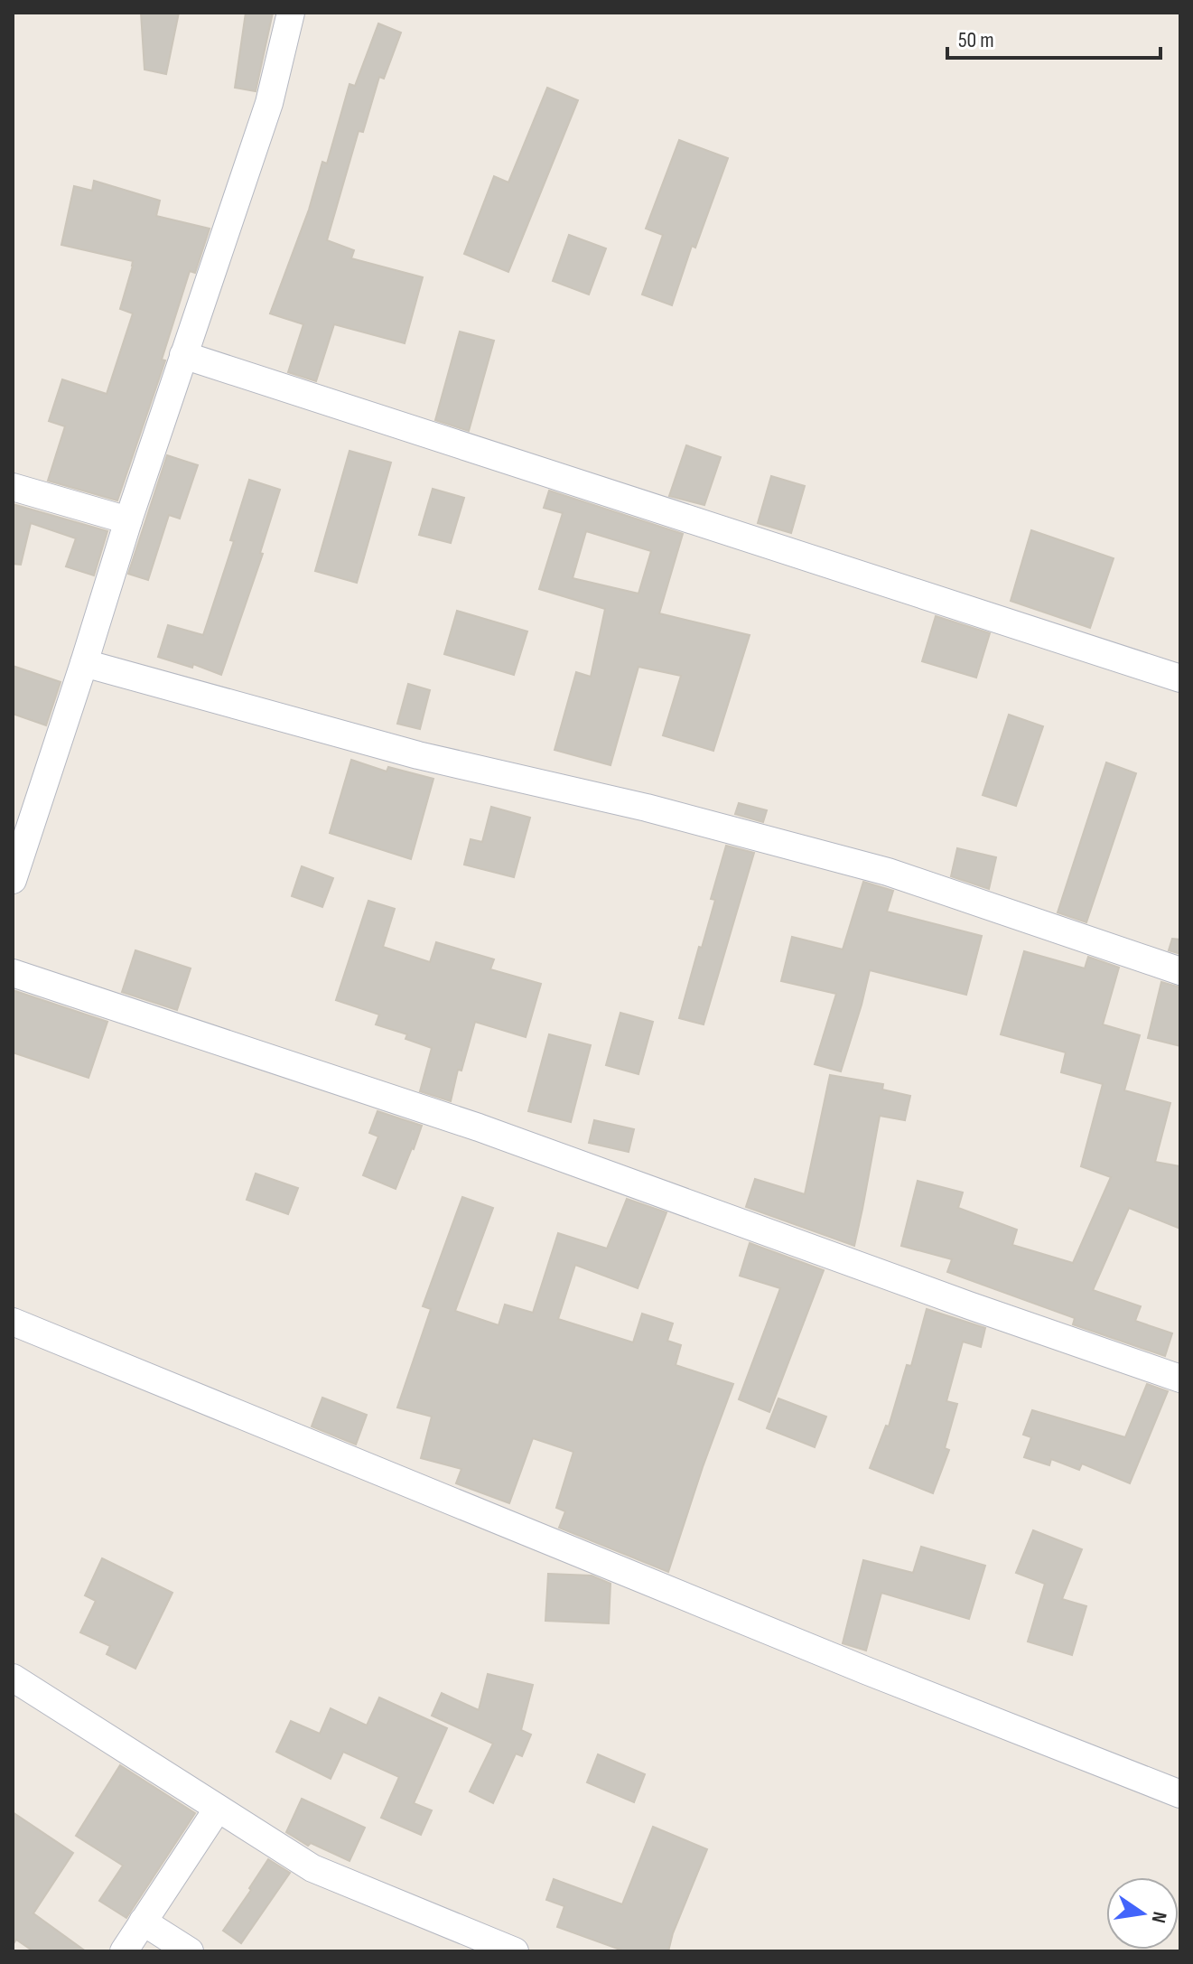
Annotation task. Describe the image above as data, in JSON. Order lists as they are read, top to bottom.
{
  "scale_bar": "50 m",
  "north": "right"
}
